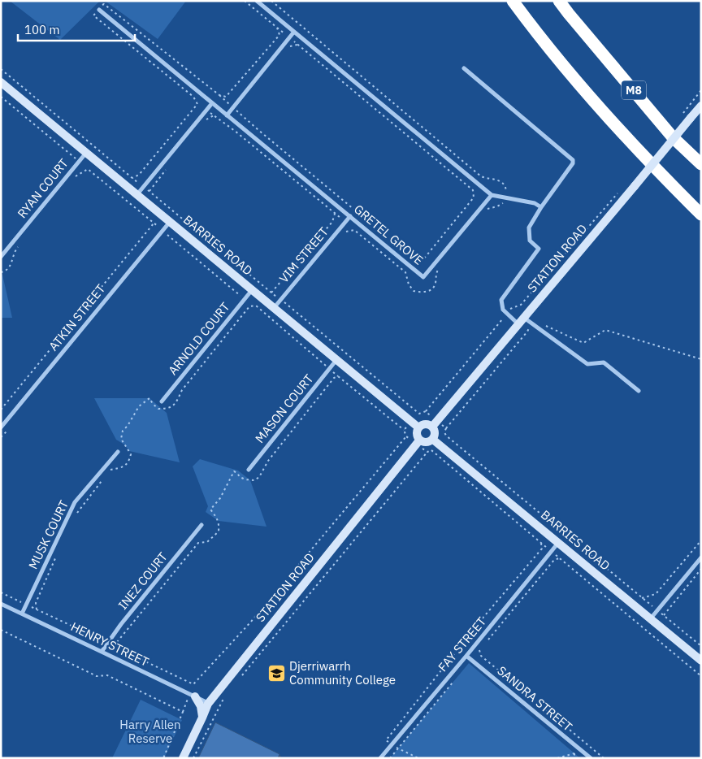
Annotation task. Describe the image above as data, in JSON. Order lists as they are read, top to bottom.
{
  "streets": {
    "highway": ["M8"],
    "street": [
      "RYAN COURT",
      "GRETEL GROVE",
      "BARRIES ROAD",
      "VIM STREET",
      "STATION ROAD",
      "ATKIN STREET",
      "ARNOLD COURT",
      "MASON COURT",
      "MUSK COURT",
      "INEZ COURT",
      "HENRY STREET",
      "FAY STREET",
      "SANDRA STREET"
    ]
  },
  "crossings": [
    ["RYAN COURT", "BARRIES ROAD"],
    ["GRETEL GROVE", "VIM STREET"],
    ["BARRIES ROAD", "VIM STREET"],
    ["BARRIES ROAD", "STATION ROAD"],
    ["BARRIES ROAD", "ATKIN STREET"],
    ["BARRIES ROAD", "ARNOLD COURT"],
    ["BARRIES ROAD", "MASON COURT"],
    ["BARRIES ROAD", "FAY STREET"],
    ["STATION ROAD", "HENRY STREET"],
    ["MUSK COURT", "HENRY STREET"],
    ["INEZ COURT", "HENRY STREET"],
    ["FAY STREET", "SANDRA STREET"]
  ],
  "parks": ["Harry Allen Reserve"],
  "places": {
    "school or university": ["Djerriwarrh Community College"]
  },
  "scale_bar": "100 m"
}
